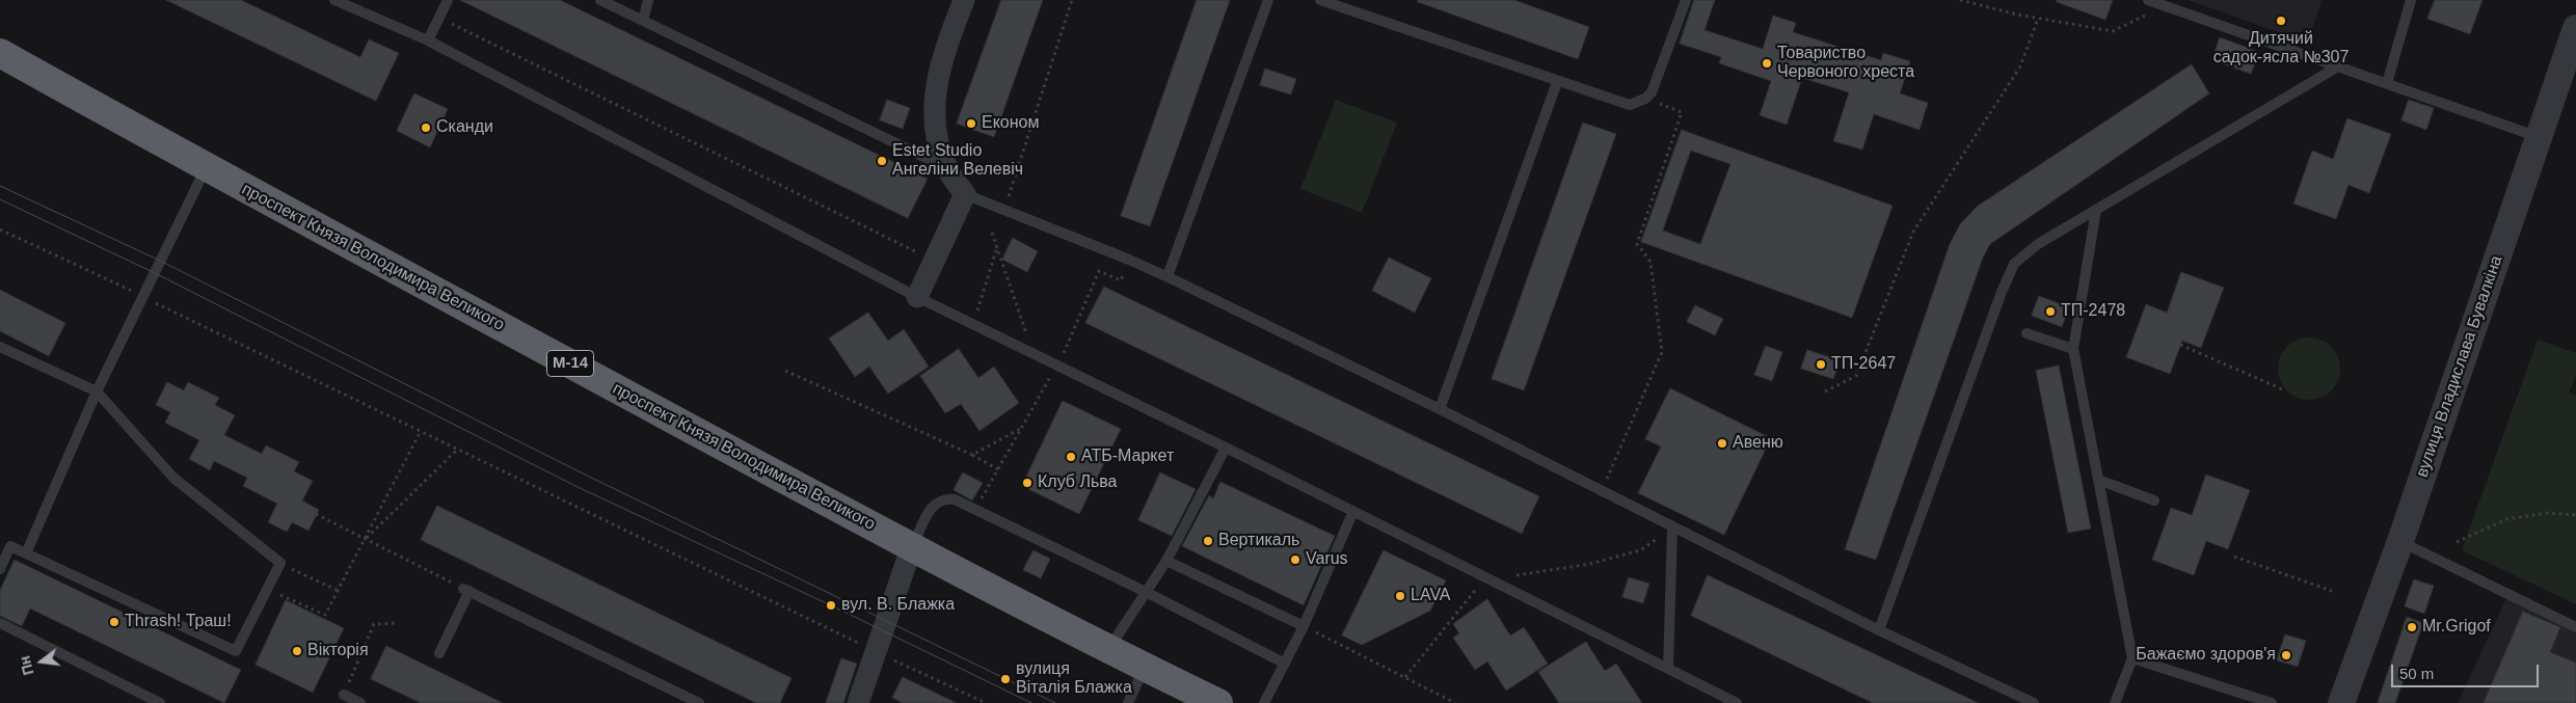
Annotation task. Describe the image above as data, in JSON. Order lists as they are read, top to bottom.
{
  "streets": {
    "highway": ["проспект Князя Володимира Великого", "М-14"],
    "street": ["вулиця Владислава Бувалкіна"]
  },
  "places": [
    "Дитячий садок-ясла №307",
    "Товариство Червоного хреста",
    "Економ",
    "Сканди",
    "Estet Studio Ангеліни Велевіч",
    "ТП-2478",
    "ТП-2647",
    "Авеню",
    "АТБ-Маркет",
    "Клуб Льва",
    "Вертикаль",
    "Varus",
    "LAVA",
    "вул. В. Блажка",
    "Thrash! Траш!",
    "Mr.Grigof",
    "Вікторія",
    "Бажаємо здоров'я",
    "вулиця Віталія Блажка"
  ],
  "scale_bar": "50 m",
  "north": "left"
}
